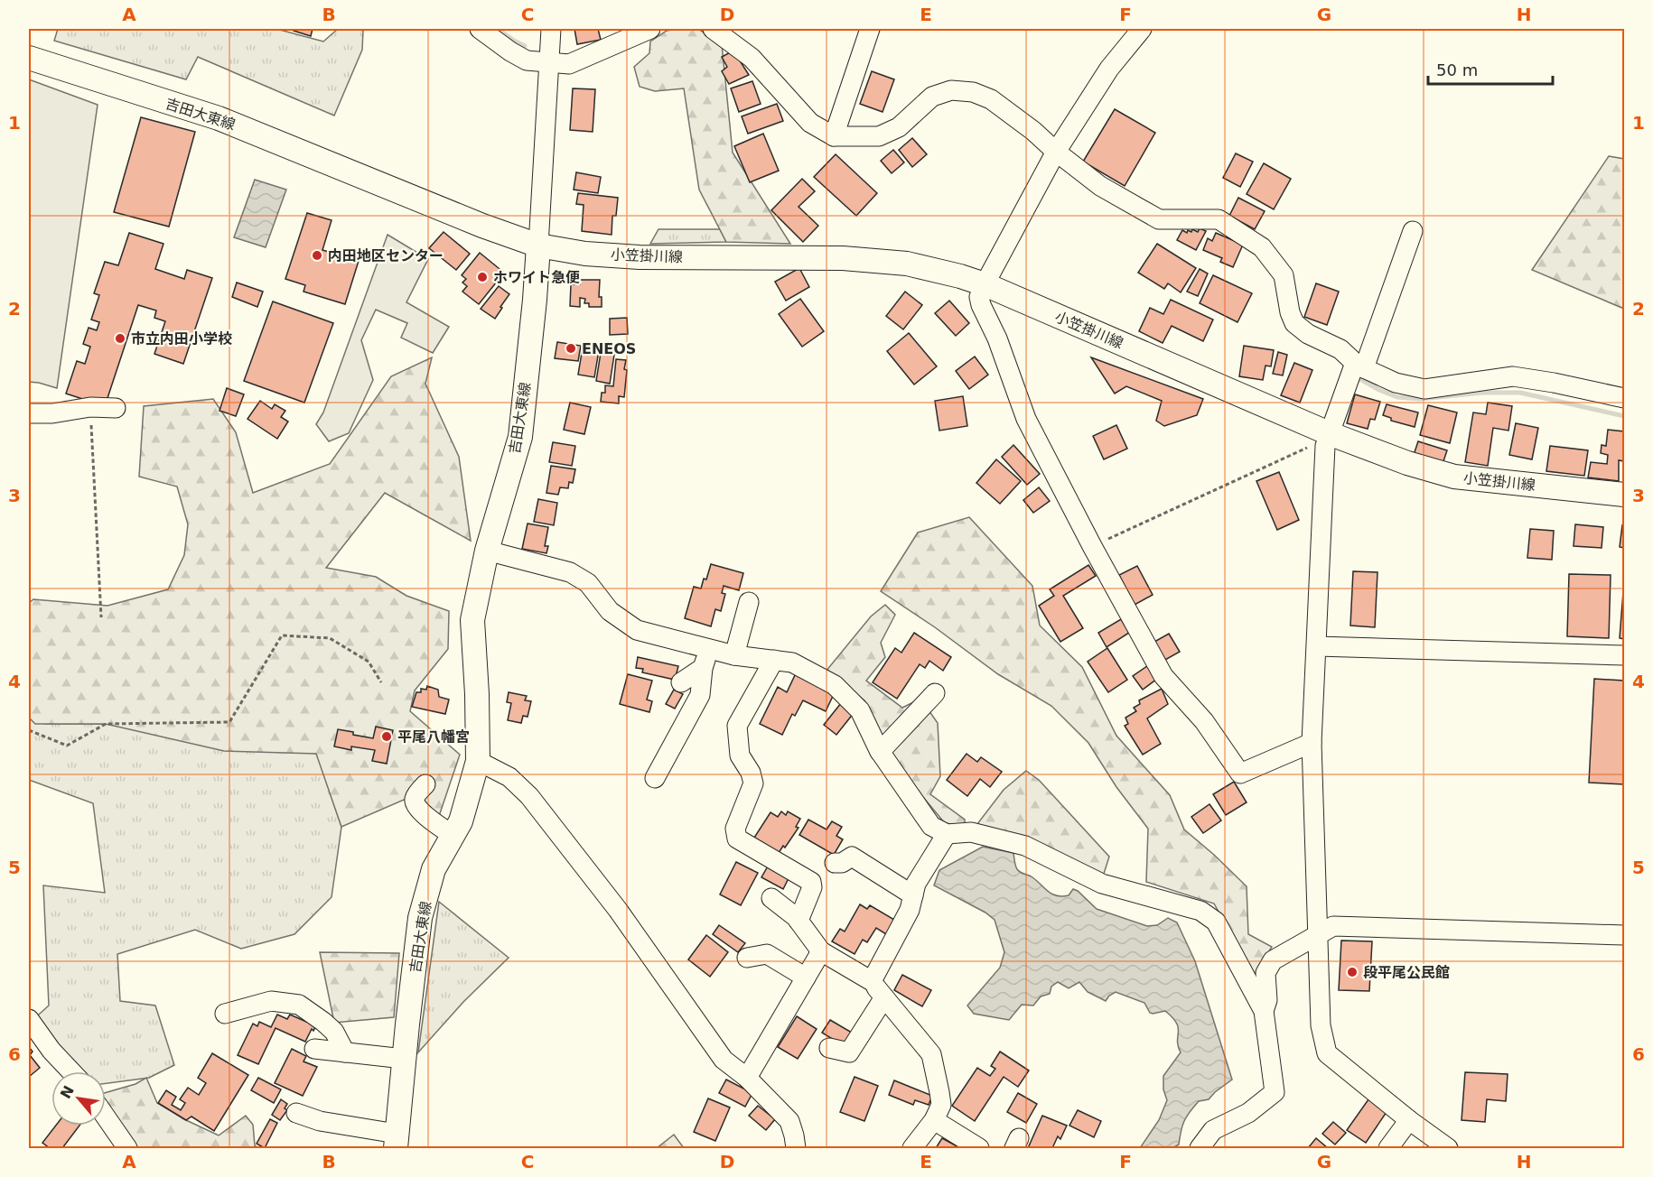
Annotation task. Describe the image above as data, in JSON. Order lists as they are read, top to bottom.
{
  "streets": {
    "main road": ["吉田大東線", "小笠掛川線"]
  },
  "crossings": [
    ["吉田大東線", "小笠掛川線"]
  ],
  "places": [
    "内田地区センター",
    "ホワイト急便",
    "市立内田小学校",
    "ENEOS",
    "平尾八幡宮",
    "段平尾公民館"
  ],
  "scale_bar": "50 m",
  "north": "top left",
  "grid": {
    "columns": [
      "A",
      "B",
      "C",
      "D",
      "E",
      "F",
      "G",
      "H"
    ],
    "rows": [
      "1",
      "2",
      "3",
      "4",
      "5",
      "6"
    ]
  }
}
